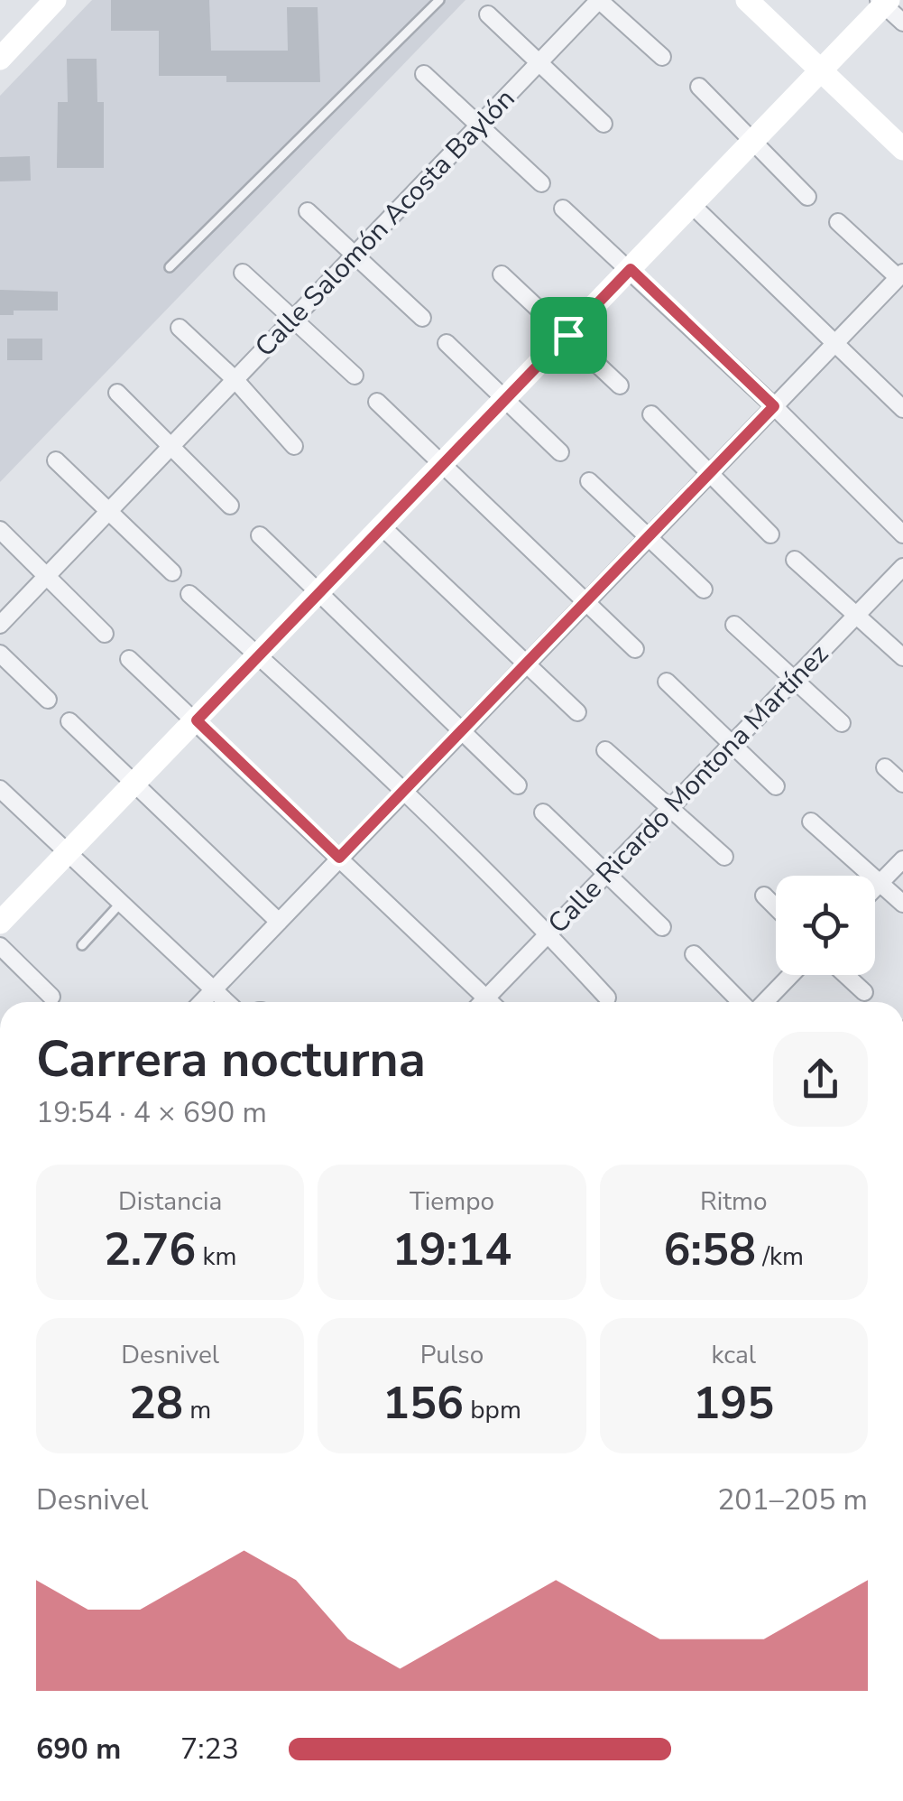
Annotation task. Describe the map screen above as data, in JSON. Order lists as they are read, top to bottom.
{
  "streets": {
    "street": ["Calle Salomón Acosta Baylón", "Calle Ricardo Montona Martínez"]
  },
  "page": {
    "heading": ["Carrera nocturna", "19:54 · 4 × 690 m"],
    "stats": [
      ["Distancia", "2.76 km"],
      ["Tiempo", "19:14"],
      ["Ritmo", "6:58 /km"],
      ["Desnivel", "28 m"],
      ["Pulso", "156 bpm"],
      ["kcal", "195"]
    ],
    "chart": ["Desnivel", "201–205 m"],
    "list": [
      {
        "name": "690 m",
        "note": "7:23"
      }
    ]
  }
}
